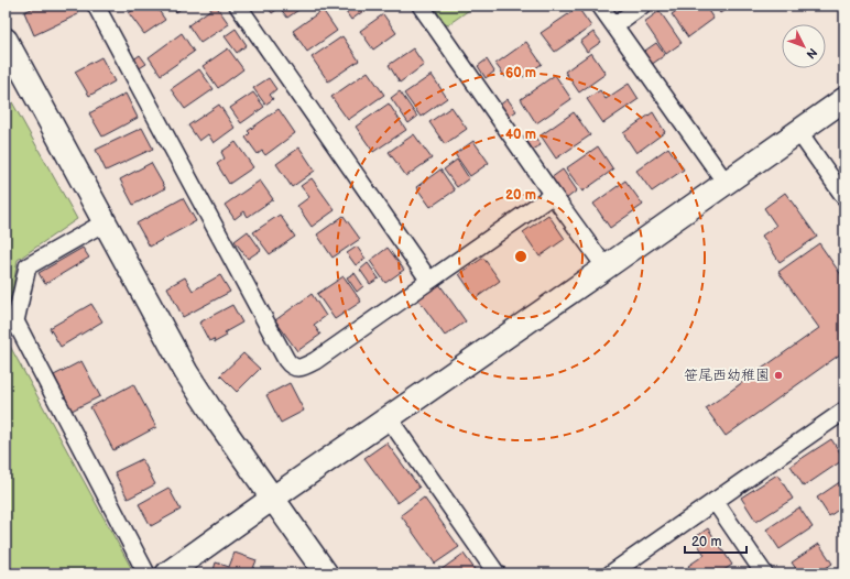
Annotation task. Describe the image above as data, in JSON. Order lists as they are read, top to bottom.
{
  "places": ["笹尾西幼稚園"],
  "scale_bar": "20 m",
  "north": "bottom right",
  "rings": ["60 m", "40 m", "20 m"]
}
